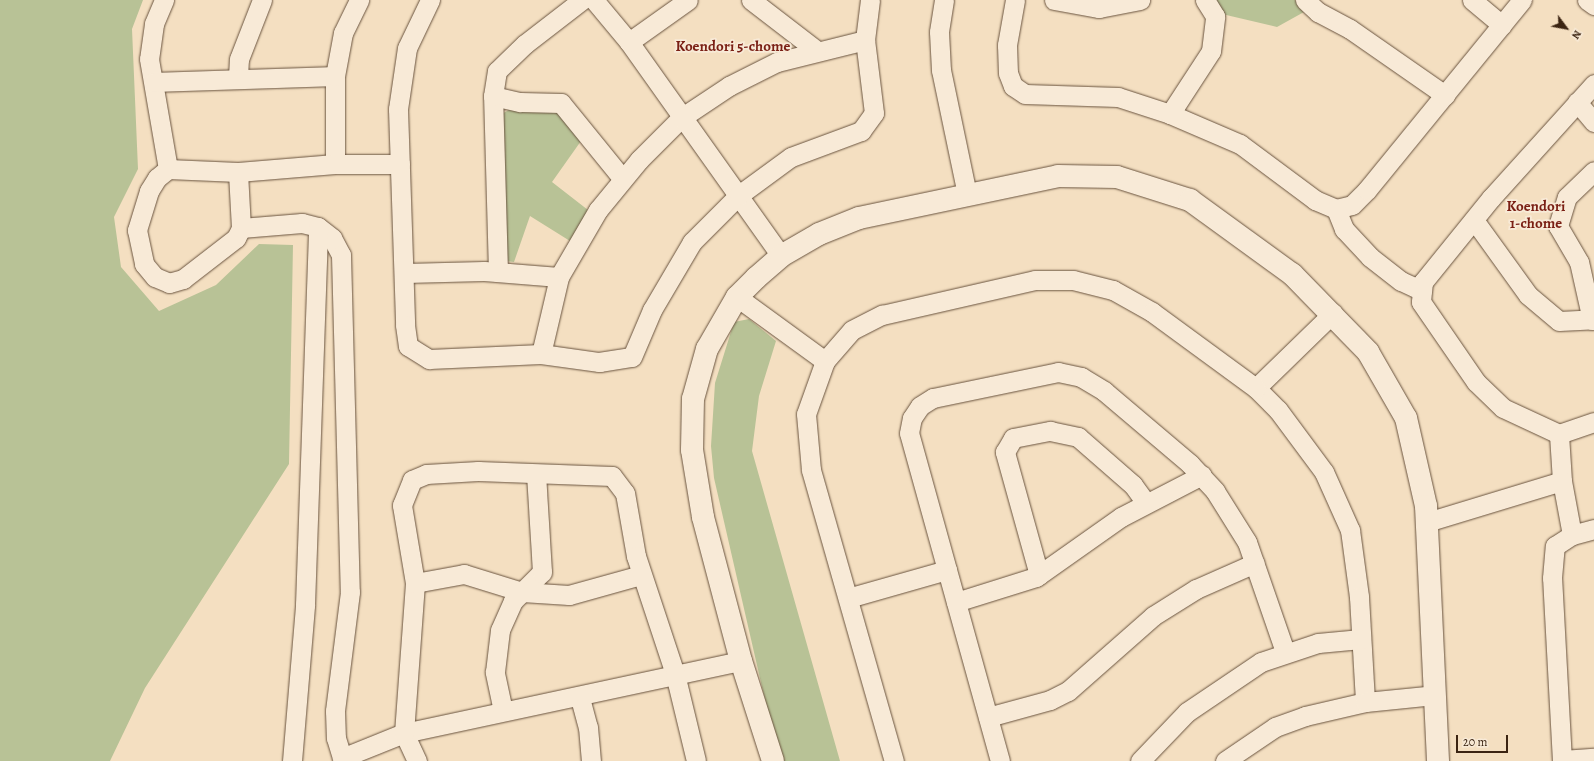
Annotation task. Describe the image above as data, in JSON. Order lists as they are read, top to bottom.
{
  "districts": ["Koendori 5-chome", "Koendori 1-chome"],
  "scale_bar": "20 m",
  "north": "bottom right"
}
